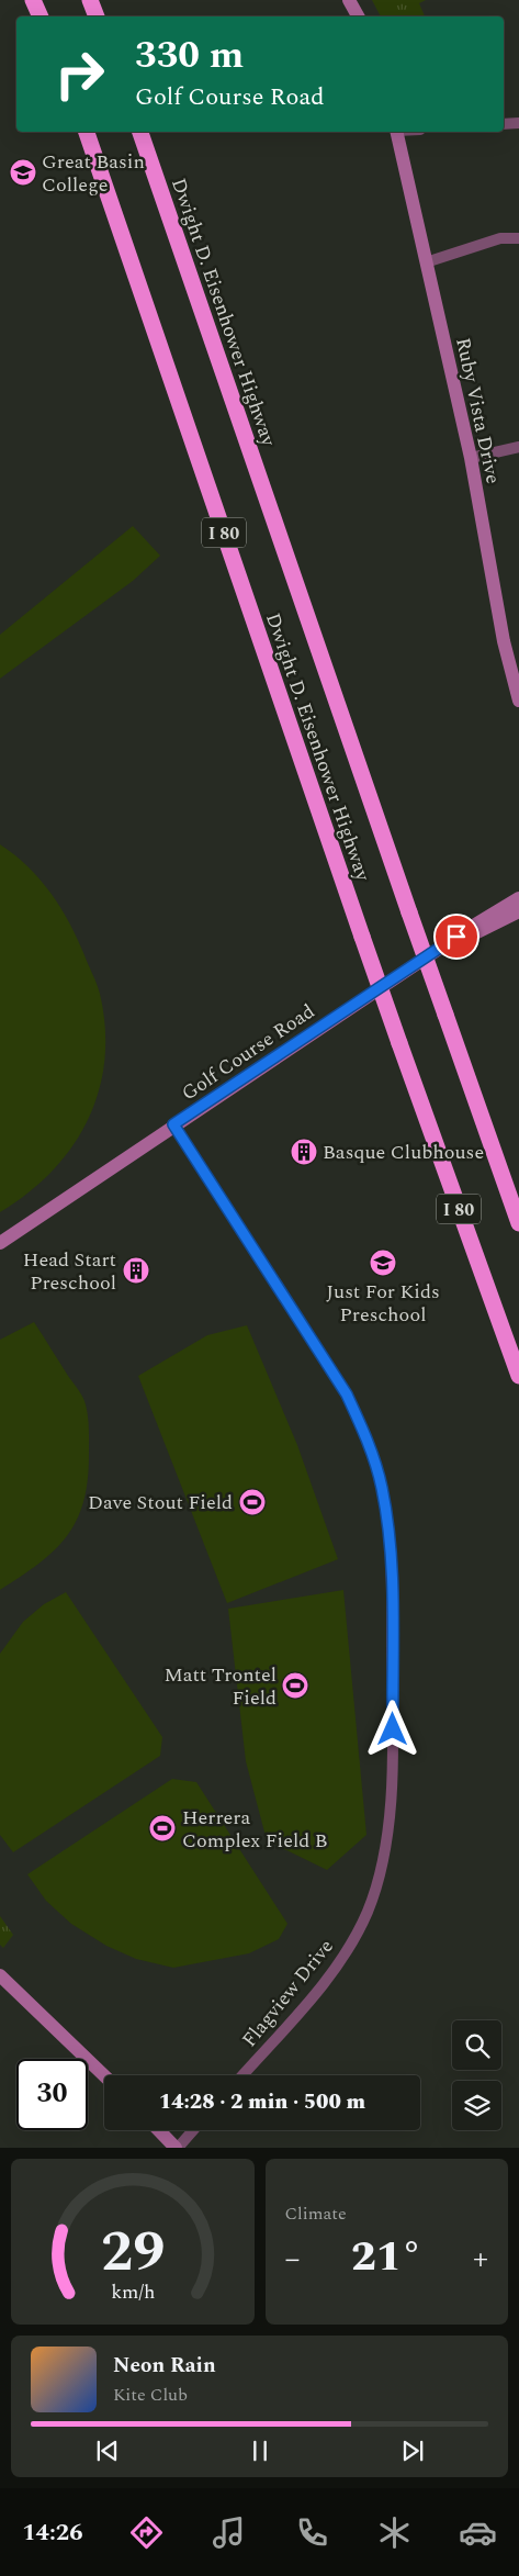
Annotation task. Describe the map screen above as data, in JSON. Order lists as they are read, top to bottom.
{
  "streets": {
    "highway": ["Dwight D. Eisenhower Highway", "I 80"],
    "street": ["Ruby Vista Drive", "Golf Course Road", "Flagview Drive"]
  },
  "crossings": [
    ["Golf Course Road", "Flagview Drive"]
  ],
  "places": {
    "school or university": ["Great Basin College", "Just For Kids Preschool"],
    "building": ["Basque Clubhouse", "Head Start Preschool"],
    "sports": ["Dave Stout Field", "Matt Trontel Field", "Herrera Complex Field B"]
  },
  "page": {
    "turn": ["330 m", "Golf Course Road"],
    "limit": "30",
    "trip": "14:28 · 2 min · 500 m",
    "tile": "Climate",
    "heat": ["−", "21°", "+"],
    "song": ["Neon Rain", "Kite Club"],
    "tabs": "14:26",
    "gauge": ["29", "km/h"]
  }
}
